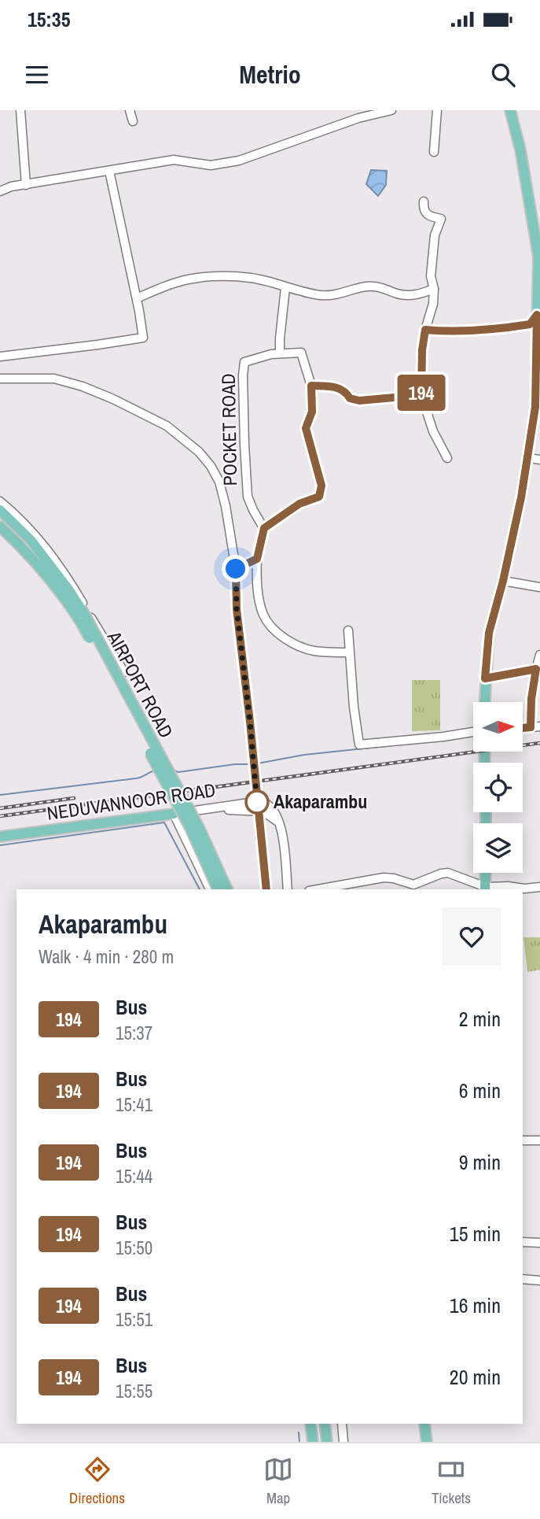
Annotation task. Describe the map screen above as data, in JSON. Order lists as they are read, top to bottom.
{
  "streets": {
    "main road": ["AIRPORT ROAD", "NEDUVANNOOR ROAD"],
    "street": ["POCKET ROAD"]
  },
  "places": ["Akaparambu"],
  "lines": ["bus line 194"],
  "north": "right",
  "page": {
    "status": "15:35",
    "header": "Metrio",
    "on_map": "194",
    "heading": ["Akaparambu", "Walk · 4 min · 280 m"],
    "list": [
      {
        "mark": "194",
        "name": "Bus",
        "note": "15:37",
        "value": "2 min"
      },
      {
        "mark": "194",
        "name": "Bus",
        "note": "15:41",
        "value": "6 min"
      },
      {
        "mark": "194",
        "name": "Bus",
        "note": "15:44",
        "value": "9 min"
      },
      {
        "mark": "194",
        "name": "Bus",
        "note": "15:50",
        "value": "15 min"
      },
      {
        "mark": "194",
        "name": "Bus",
        "note": "15:51",
        "value": "16 min"
      },
      {
        "mark": "194",
        "name": "Bus",
        "note": "15:55",
        "value": "20 min"
      }
    ],
    "tabs": ["Directions", "Map", "Tickets"]
  }
}
